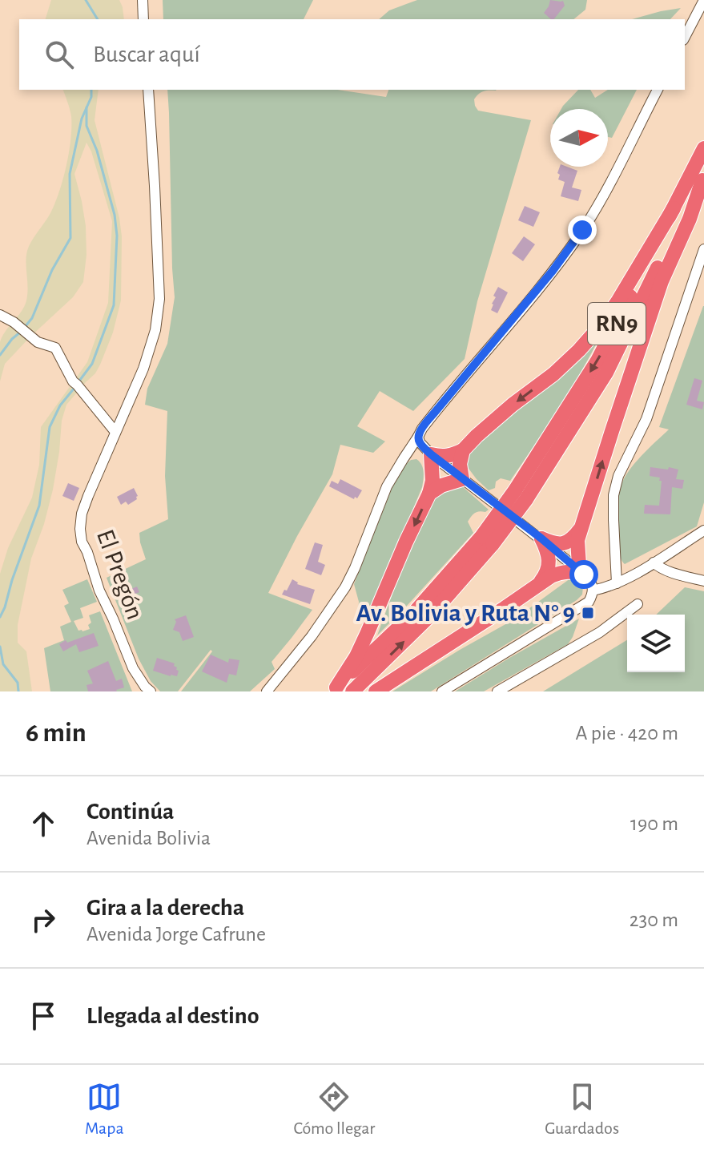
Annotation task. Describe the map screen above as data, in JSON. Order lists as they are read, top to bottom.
{
  "streets": {
    "highway": ["RN9"],
    "street": ["El Pregón"]
  },
  "places": {
    "transit": ["Av. Bolivia y Ruta N° 9"]
  },
  "north": "right",
  "page": {
    "search": "Buscar aquí",
    "heading": ["6 min", "A pie · 420 m"],
    "list": [
      ["Continúa", "Avenida Bolivia", "190 m"],
      ["Gira a la derecha", "Avenida Jorge Cafrune", "230 m"],
      "Llegada al destino"
    ],
    "nav": ["Mapa", "Cómo llegar", "Guardados"]
  }
}
